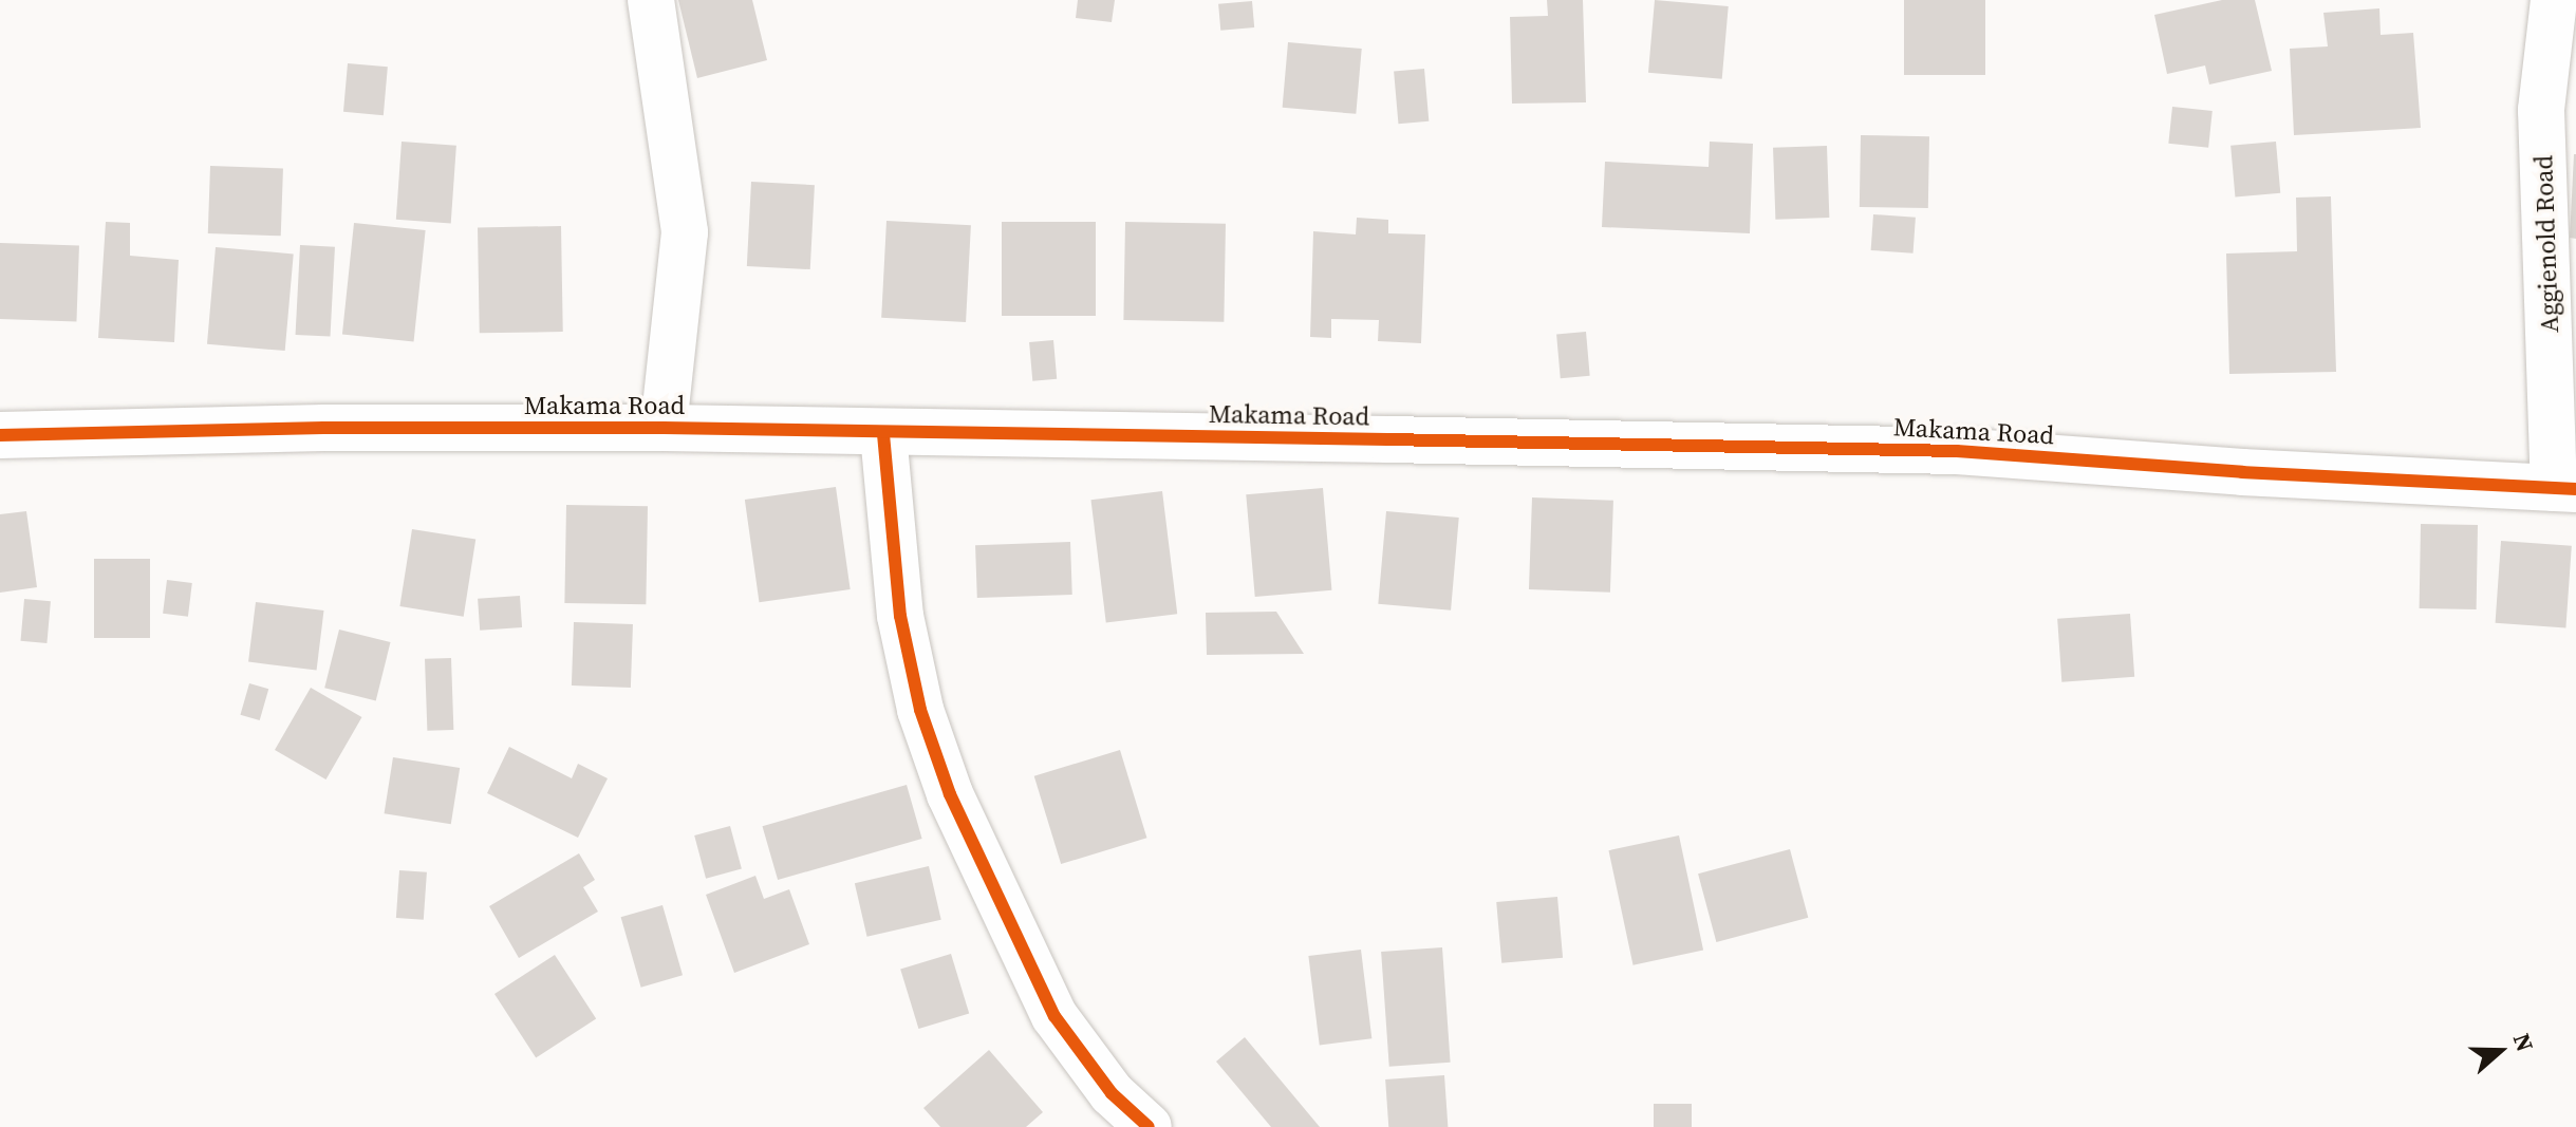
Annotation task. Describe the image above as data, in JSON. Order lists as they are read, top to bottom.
{
  "streets": {
    "street": ["Aggienold Road", "Makama Road"]
  },
  "crossings": [
    ["Aggienold Road", "Makama Road"]
  ],
  "north": "right"
}
